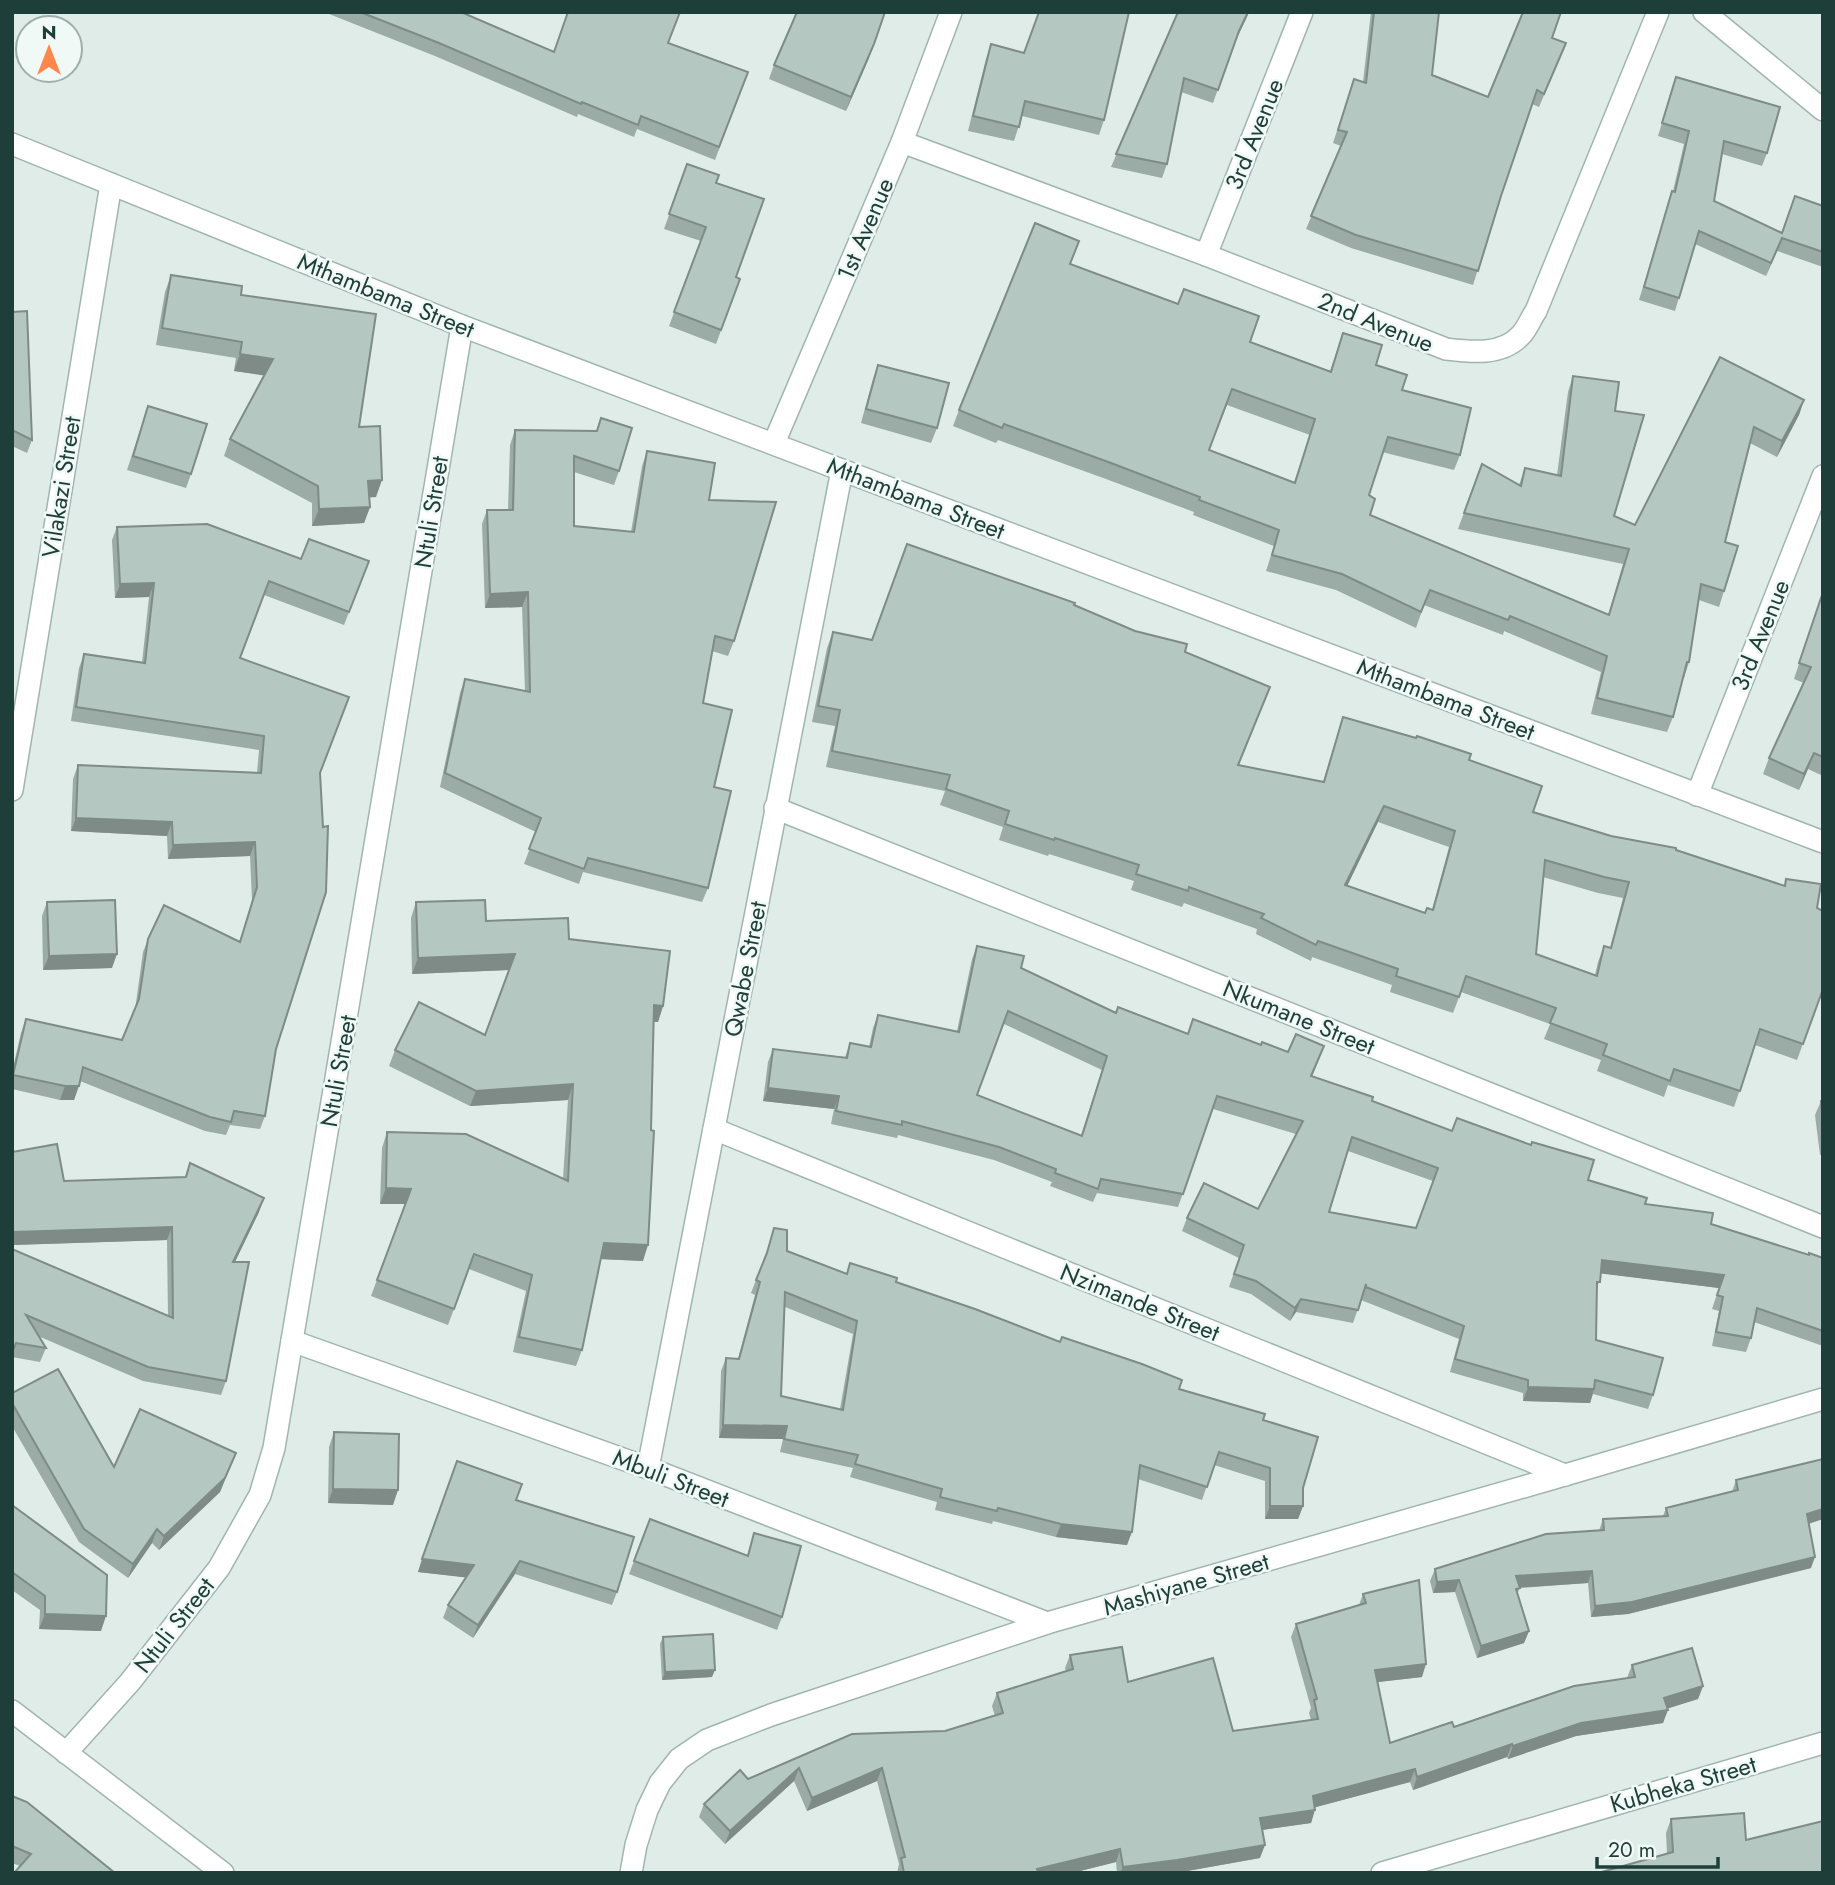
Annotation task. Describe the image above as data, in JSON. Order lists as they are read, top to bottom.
{
  "streets": {
    "street": [
      "3rd Avenue",
      "1st Avenue",
      "Mthambama Street",
      "2nd Avenue",
      "Vilakazi Street",
      "Ntuli Street",
      "Qwabe Street",
      "Nkumane Street",
      "Nzimande Street",
      "Mbuli Street",
      "Mashiyane Street",
      "Kubheka Street"
    ]
  },
  "crossings": [
    ["3rd Avenue", "Mthambama Street"],
    ["3rd Avenue", "2nd Avenue"],
    ["1st Avenue", "Mthambama Street"],
    ["1st Avenue", "2nd Avenue"],
    ["Mthambama Street", "Vilakazi Street"],
    ["Mthambama Street", "Ntuli Street"],
    ["Mthambama Street", "Qwabe Street"],
    ["Ntuli Street", "Mbuli Street"],
    ["Qwabe Street", "Nkumane Street"],
    ["Qwabe Street", "Nzimande Street"],
    ["Qwabe Street", "Mbuli Street"],
    ["Nzimande Street", "Mashiyane Street"],
    ["Mbuli Street", "Mashiyane Street"]
  ],
  "scale_bar": "20 m",
  "north": "top"
}
